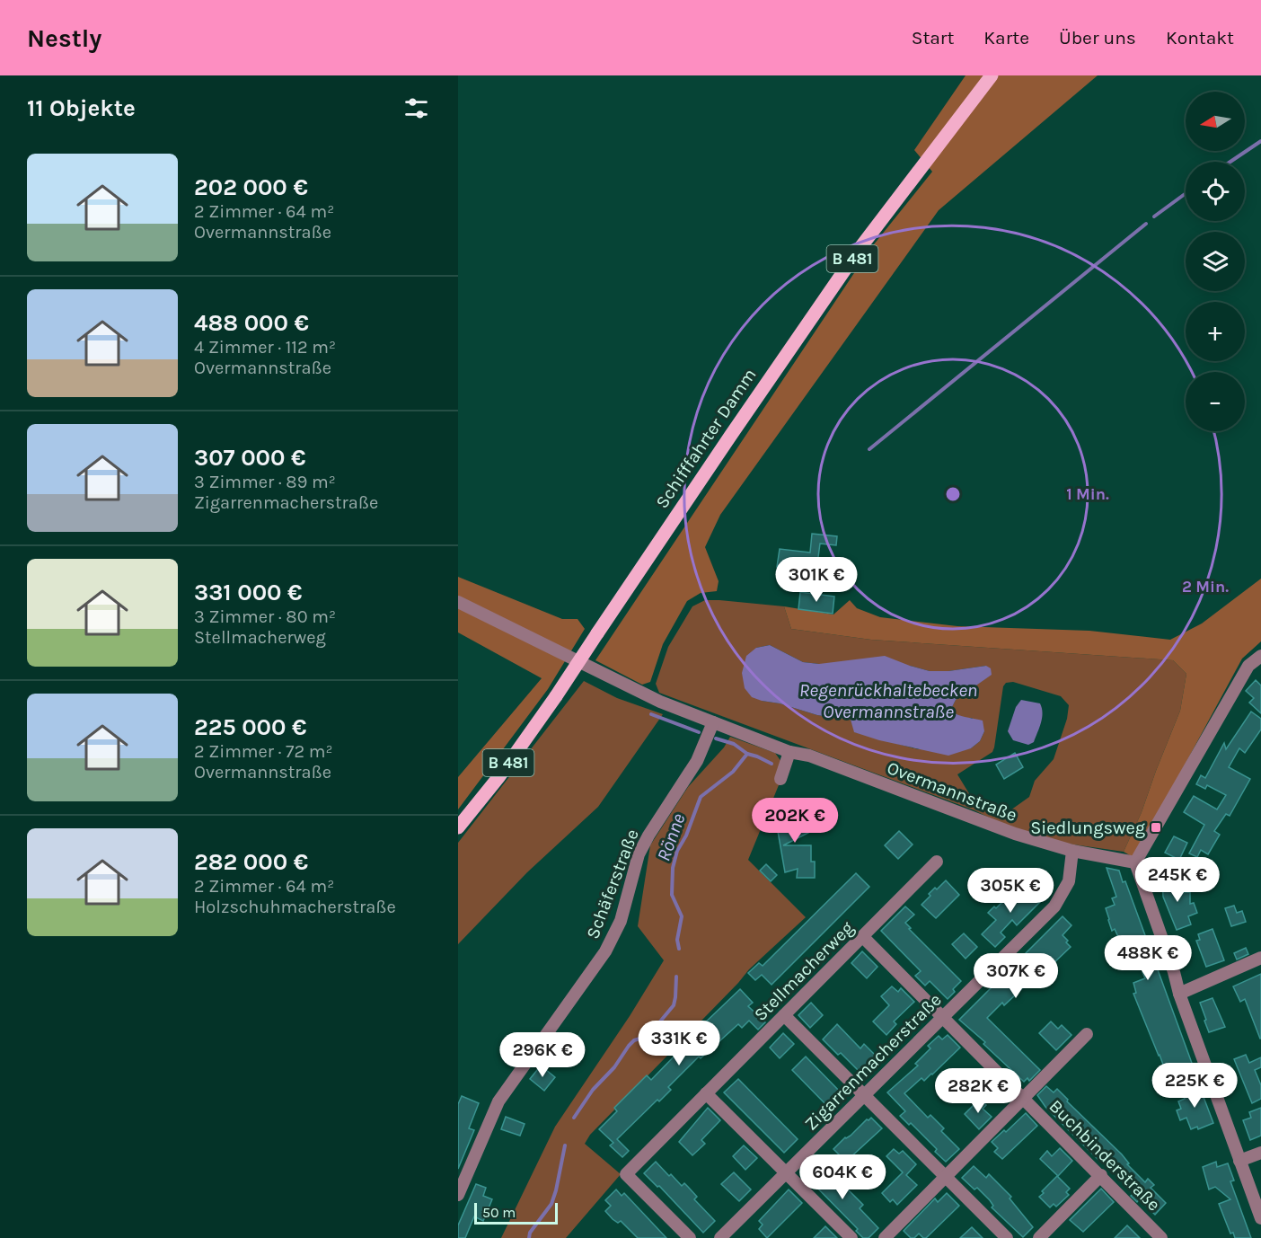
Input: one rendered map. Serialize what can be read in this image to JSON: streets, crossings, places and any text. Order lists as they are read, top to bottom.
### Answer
{
  "streets": {
    "main road": ["B 481", "Schifffahrter Damm"],
    "street": [
      "Overmannstraße",
      "Schäferstraße",
      "Stellmacherweg",
      "Zigarrenmacherstraße",
      "Buchbinderstraße"
    ]
  },
  "crossings": [
    ["Overmannstraße", "Schäferstraße"],
    ["Overmannstraße", "Zigarrenmacherstraße"],
    ["Stellmacherweg", "Buchbinderstraße"],
    ["Zigarrenmacherstraße", "Buchbinderstraße"]
  ],
  "water": ["Regenrückhaltebecken Overmannstraße", "Rönne"],
  "places": {
    "transit": ["Siedlungsweg"]
  },
  "scale_bar": "50 m",
  "north": "left",
  "page": {
    "header": "Nestly",
    "nav": [
      "Start",
      "Karte",
      "Über uns",
      "Kontakt"
    ],
    "heading": "11 Objekte",
    "map_buttons": ["+", "−"],
    "list": [
      {
        "name": "202 000 €",
        "note": "2 Zimmer · 64 m² · Overmannstraße"
      },
      {
        "name": "488 000 €",
        "note": "4 Zimmer · 112 m² · Overmannstraße"
      },
      {
        "name": "307 000 €",
        "note": "3 Zimmer · 89 m² · Zigarrenmacherstraße"
      },
      {
        "name": "331 000 €",
        "note": "3 Zimmer · 80 m² · Stellmacherweg"
      },
      {
        "name": "225 000 €",
        "note": "2 Zimmer · 72 m² · Overmannstraße"
      },
      {
        "name": "282 000 €",
        "note": "2 Zimmer · 64 m² · Holzschuhmacherstraße"
      }
    ],
    "price": [
      "301K €",
      "202K €",
      "245K €",
      "305K €",
      "488K €",
      "307K €",
      "331K €",
      "296K €",
      "225K €",
      "282K €",
      "604K €"
    ],
    "scale": "50 m"
  },
  "rings": ["1 Min.", "2 Min."]
}
